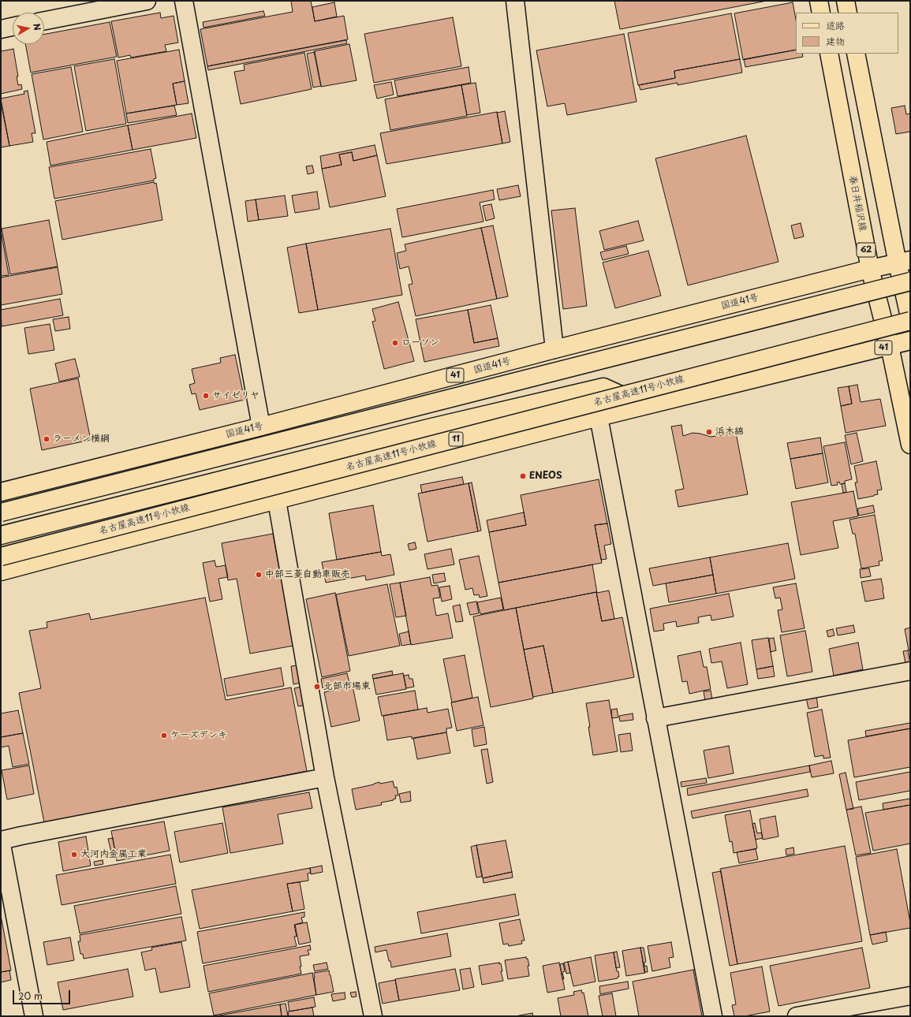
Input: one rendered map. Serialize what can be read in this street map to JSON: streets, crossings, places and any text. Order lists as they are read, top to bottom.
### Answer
{
  "streets": {
    "main road": [
      "春日井稲沢線",
      "62",
      "国道41号",
      "41",
      "名古屋高速11号小牧線",
      "11"
    ]
  },
  "crossings": [
    ["春日井稲沢線", "国道41号"],
    ["春日井稲沢線", "41"]
  ],
  "places": [
    "ローソン",
    "サイゼリヤ",
    "浜木綿",
    "ラーメン横綱",
    "ENEOS",
    "中部三菱自動車販売",
    "北部市場東",
    "ケーズデンキ",
    "大河内金属工業"
  ],
  "legend": ["道路", "建物"],
  "scale_bar": "20 m",
  "north": "right"
}
